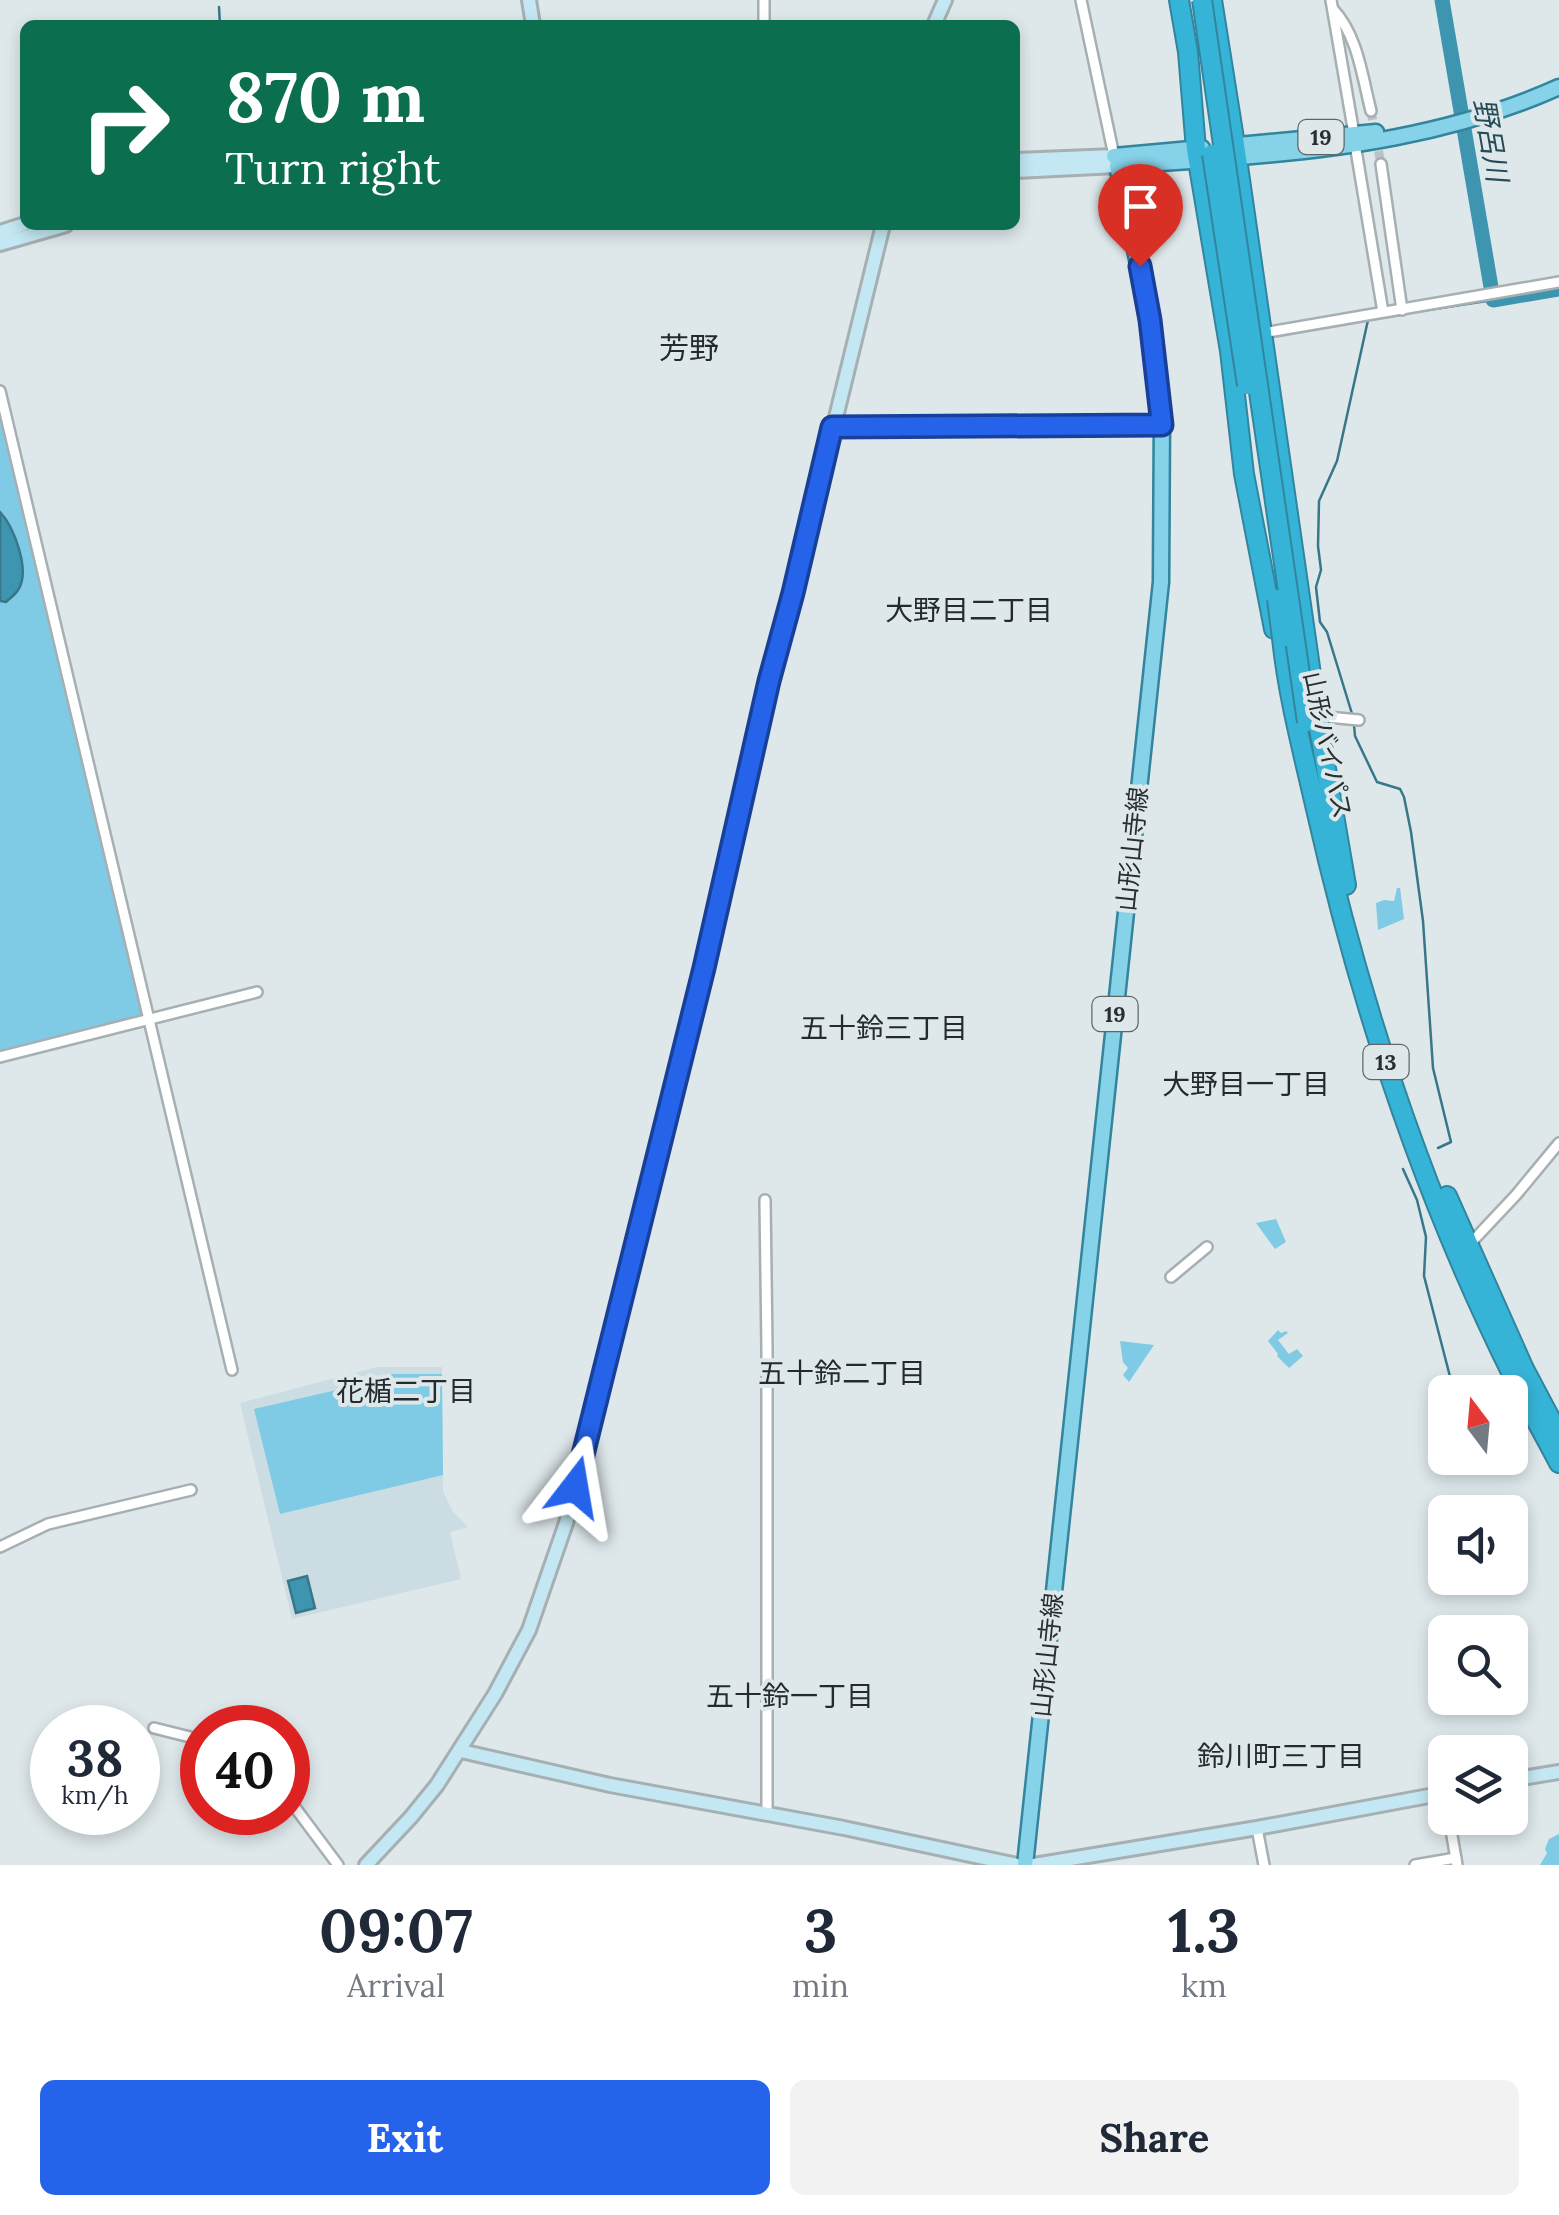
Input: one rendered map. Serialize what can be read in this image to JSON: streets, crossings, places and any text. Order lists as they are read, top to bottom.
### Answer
{
  "streets": {
    "highway": ["山形バイパス", "13"],
    "main road": ["19", "山形山寺線"]
  },
  "crossings": [
    ["19", "山形山寺線"]
  ],
  "districts": [
    "芳野",
    "大野目二丁目",
    "五十鈴三丁目",
    "大野目一丁目",
    "五十鈴二丁目",
    "花楯二丁目",
    "五十鈴一丁目",
    "鈴川町三丁目"
  ],
  "water": ["野呂川"],
  "north": "top",
  "page": {
    "turn": ["870 m", "Turn right"],
    "speed": "38 km/h",
    "limit": "40",
    "eta": [
      "09:07",
      "Arrival",
      "3",
      "min",
      "1.3",
      "km"
    ],
    "buttons": ["Exit", "Share"]
  }
}
